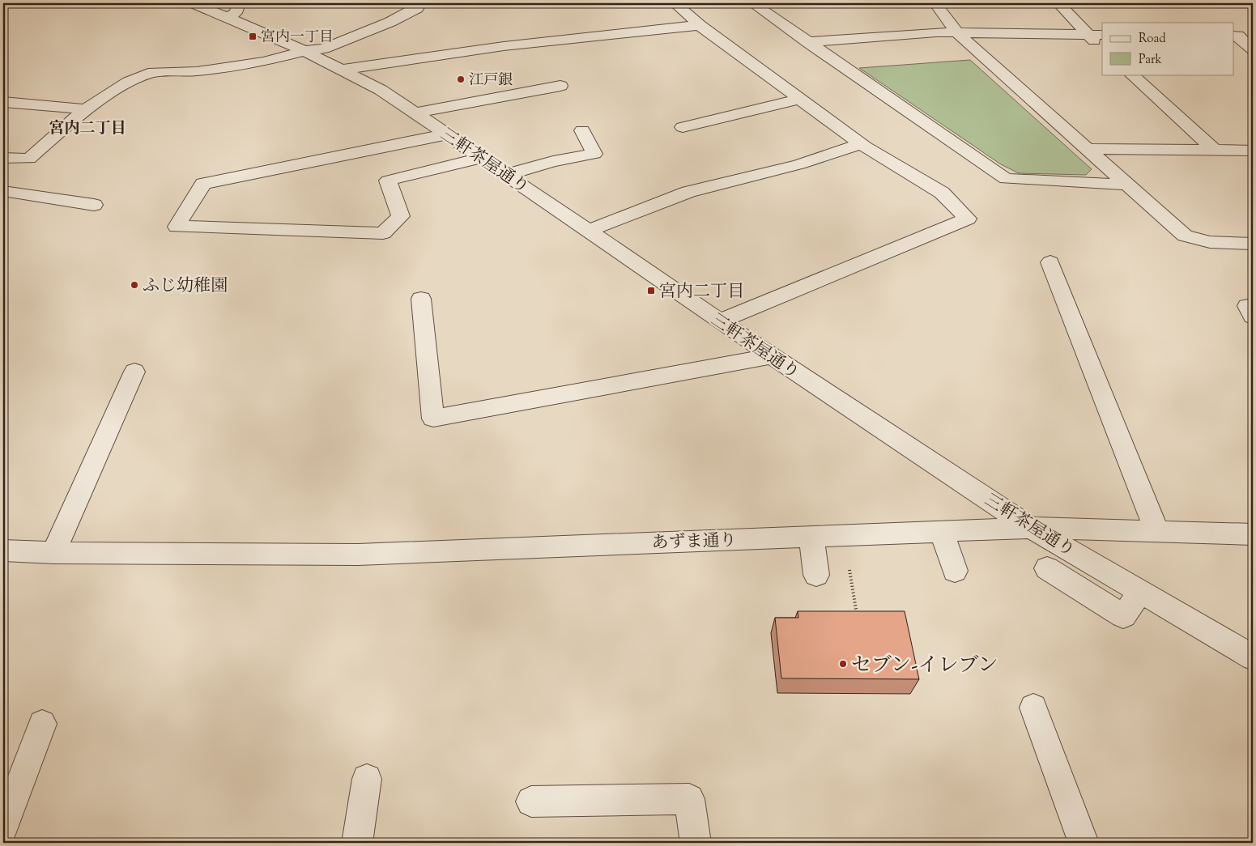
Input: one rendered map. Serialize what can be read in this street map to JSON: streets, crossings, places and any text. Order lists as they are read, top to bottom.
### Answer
{
  "streets": {
    "street": ["三軒茶屋通り", "あずま通り"]
  },
  "crossings": [
    ["三軒茶屋通り", "あずま通り"]
  ],
  "districts": ["宮内二丁目"],
  "places": {
    "transit": ["宮内一丁目", "宮内二丁目"],
    "other": ["江戸銀", "ふじ幼稚園", "セブン-イレブン"]
  },
  "legend": ["Road", "Park"]
}
